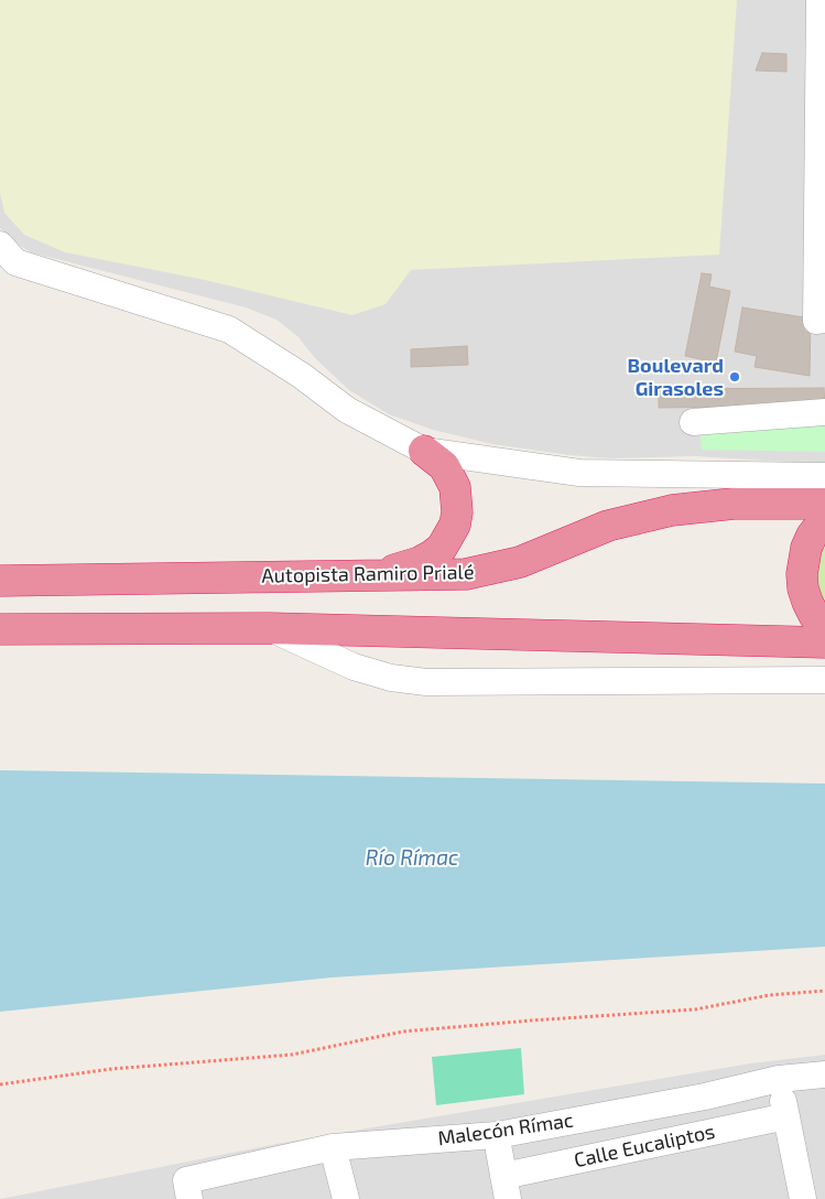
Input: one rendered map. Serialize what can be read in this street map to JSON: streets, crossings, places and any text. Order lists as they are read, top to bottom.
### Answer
{
  "streets": {
    "highway": ["Autopista Ramiro Prialé"],
    "street": ["Malecón Rímac", "Calle Eucaliptos"]
  },
  "water": ["Río Rímac"],
  "places": ["Boulevard Girasoles"]
}
